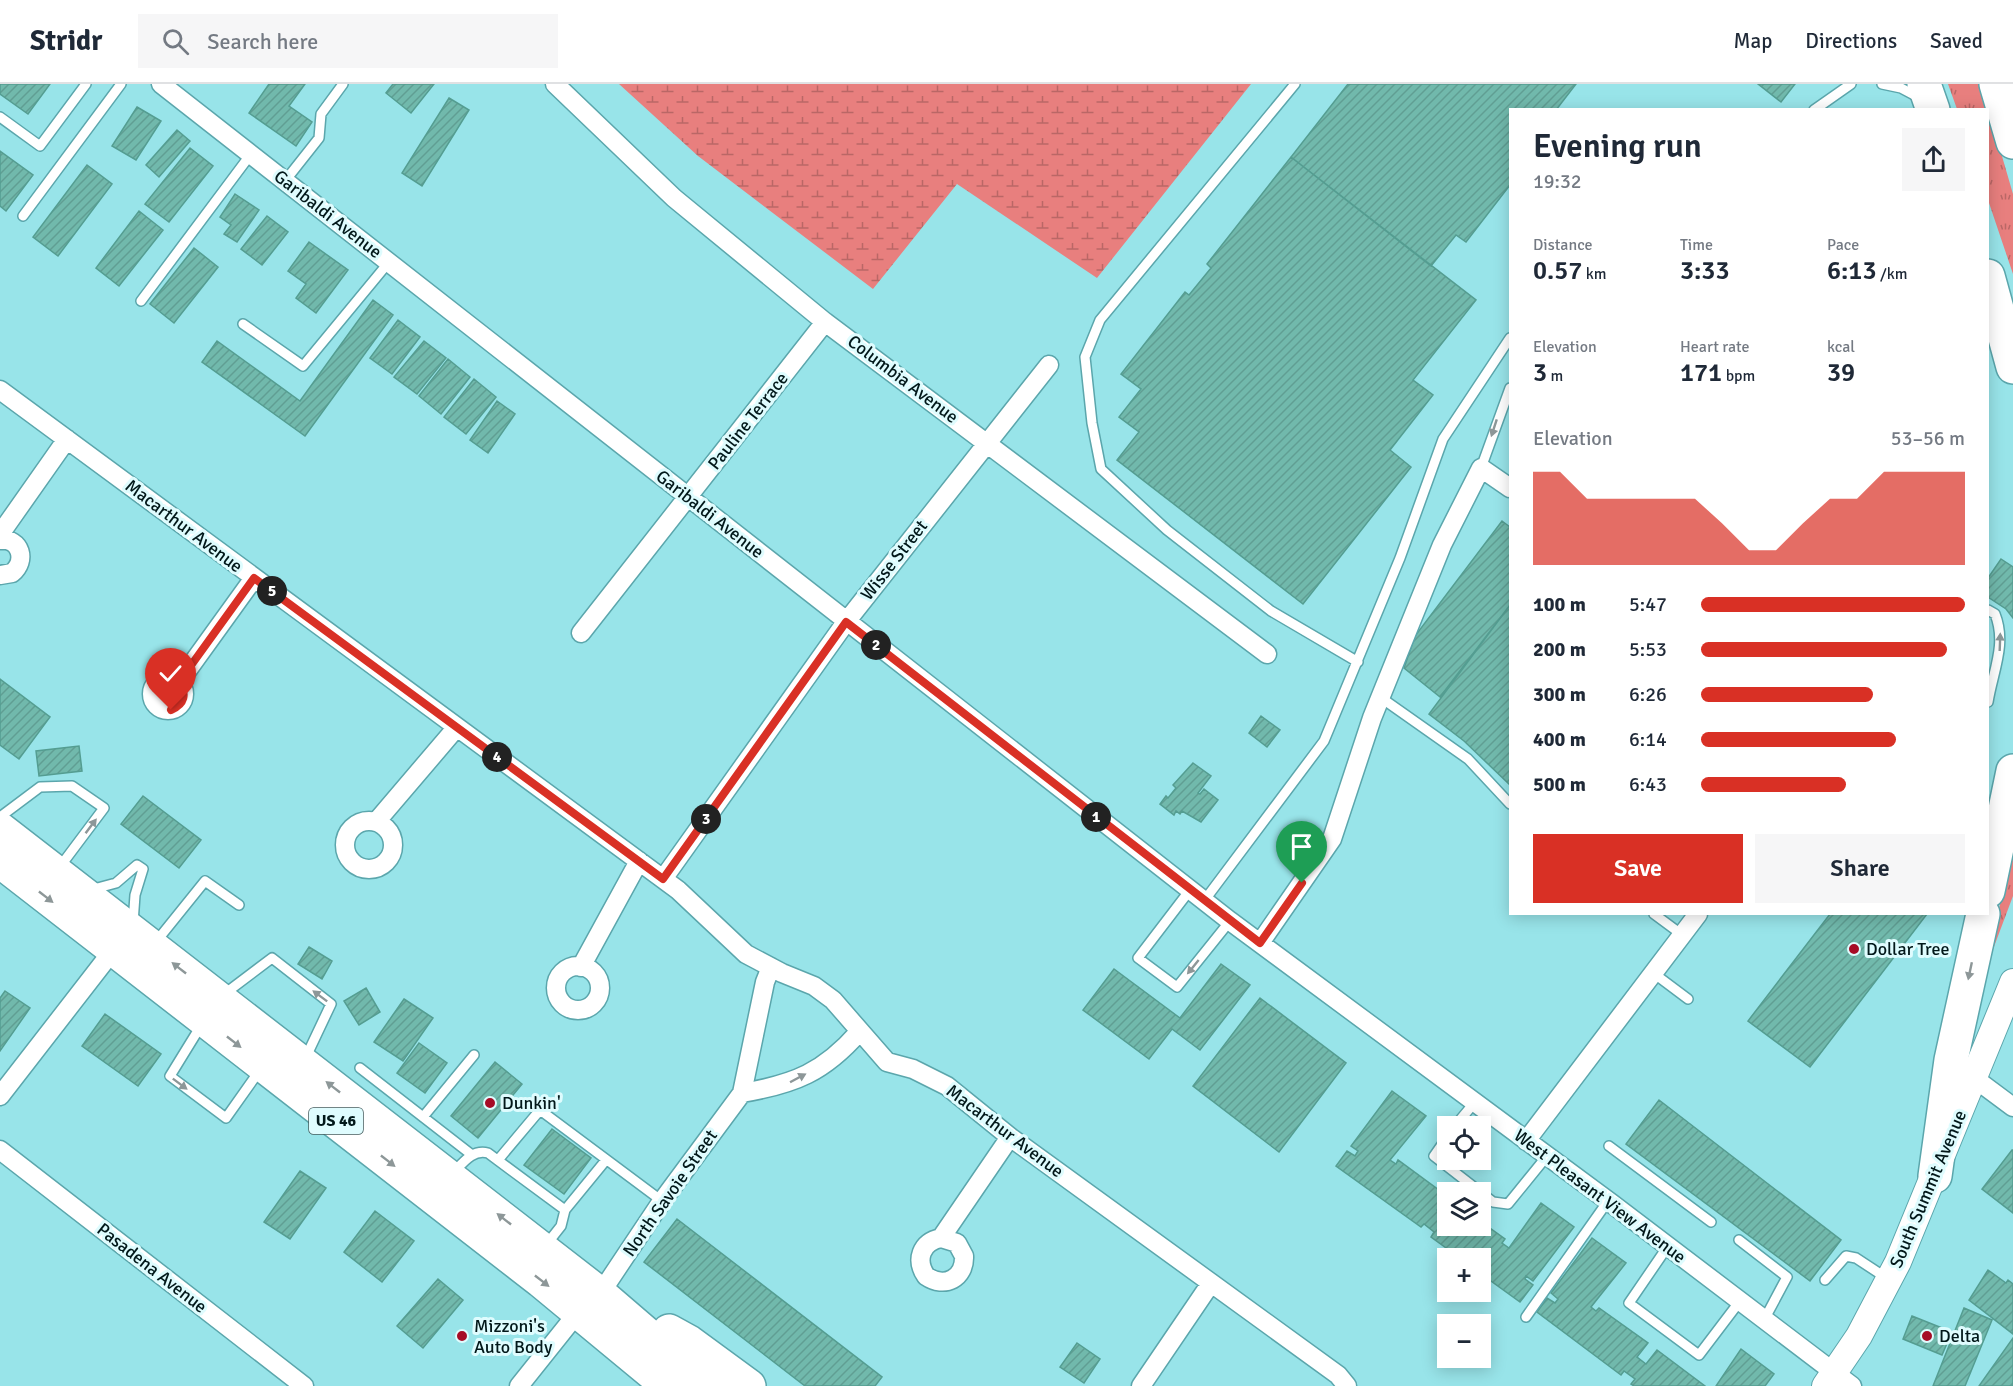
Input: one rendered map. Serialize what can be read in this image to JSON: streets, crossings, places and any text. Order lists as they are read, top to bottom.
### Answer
{
  "streets": {
    "highway": ["US 46"],
    "street": [
      "Garibaldi Avenue",
      "Columbia Avenue",
      "Pauline Terrace",
      "Macarthur Avenue",
      "Wisse Street",
      "South Summit Avenue",
      "North Savoie Street",
      "West Pleasant View Avenue",
      "Pasadena Avenue"
    ]
  },
  "crossings": [
    ["Garibaldi Avenue", "Pauline Terrace"],
    ["Garibaldi Avenue", "Wisse Street"],
    ["Garibaldi Avenue", "West Pleasant View Avenue"],
    ["Columbia Avenue", "Pauline Terrace"],
    ["Columbia Avenue", "Wisse Street"],
    ["Macarthur Avenue", "Wisse Street"],
    ["Macarthur Avenue", "North Savoie Street"],
    ["US 46", "North Savoie Street"],
    ["South Summit Avenue", "West Pleasant View Avenue"]
  ],
  "places": [
    "Dollar Tree",
    "Dunkin'",
    "Mizzoni's Auto Body",
    "Delta"
  ],
  "page": {
    "header": "Stridr",
    "search": "Search here",
    "nav": ["Map", "Directions", "Saved"],
    "heading": ["Evening run", "19:32"],
    "stats": [
      ["Distance", "0.57 km"],
      ["Time", "3:33"],
      ["Pace", "6:13 /km"],
      ["Elevation", "3 m"],
      ["Heart rate", "171 bpm"],
      ["kcal", "39"]
    ],
    "chart": ["Elevation", "53–56 m"],
    "pins": [
      "5",
      "2",
      "4",
      "1",
      "3"
    ],
    "list": [
      {
        "name": "100 m",
        "note": "5:47"
      },
      {
        "name": "200 m",
        "note": "5:53"
      },
      {
        "name": "300 m",
        "note": "6:26"
      },
      {
        "name": "400 m",
        "note": "6:14"
      },
      {
        "name": "500 m",
        "note": "6:43"
      }
    ],
    "buttons": ["Save", "Share"],
    "map_buttons": ["+", "−"]
  }
}
